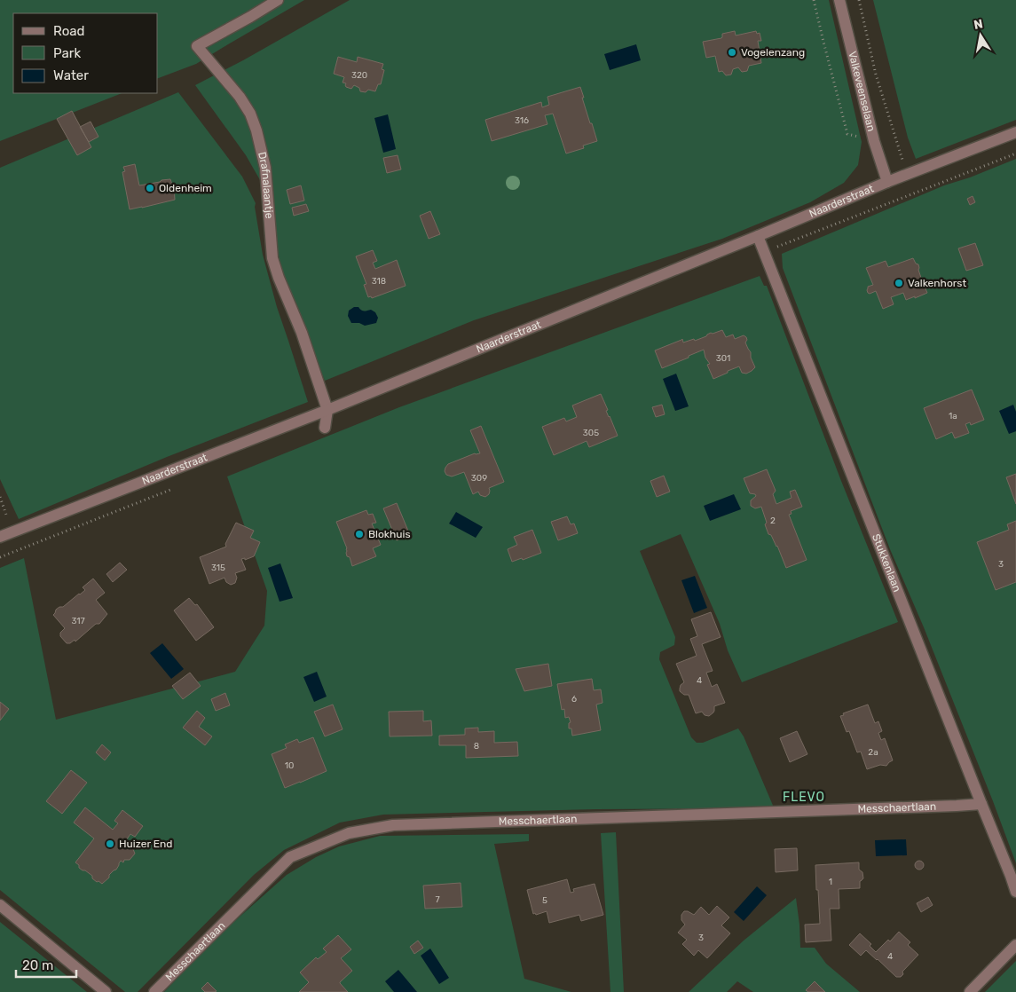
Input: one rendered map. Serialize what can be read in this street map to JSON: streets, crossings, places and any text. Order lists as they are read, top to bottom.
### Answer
{
  "streets": {
    "street": [
      "Valkeveenselaan",
      "Drafnalaantje",
      "Naarderstraat",
      "Stukkenlaan",
      "Messchaertlaan"
    ]
  },
  "crossings": [
    ["Valkeveenselaan", "Naarderstraat"],
    ["Drafnalaantje", "Naarderstraat"],
    ["Naarderstraat", "Stukkenlaan"],
    ["Stukkenlaan", "Messchaertlaan"]
  ],
  "districts": ["FLEVO"],
  "places": [
    "Vogelenzang",
    "Oldenheim",
    "Valkenhorst",
    "Blokhuis",
    "Huizer End"
  ],
  "house_numbers": [
    "320",
    "316",
    "318",
    "301",
    "1a",
    "305",
    "309",
    "2",
    "3",
    "315",
    "317",
    "4",
    "6",
    "8",
    "2a",
    "10",
    "1",
    "7",
    "5",
    "3",
    "4"
  ],
  "legend": ["Road", "Park", "Water"],
  "scale_bar": "20 m",
  "north": "top"
}
